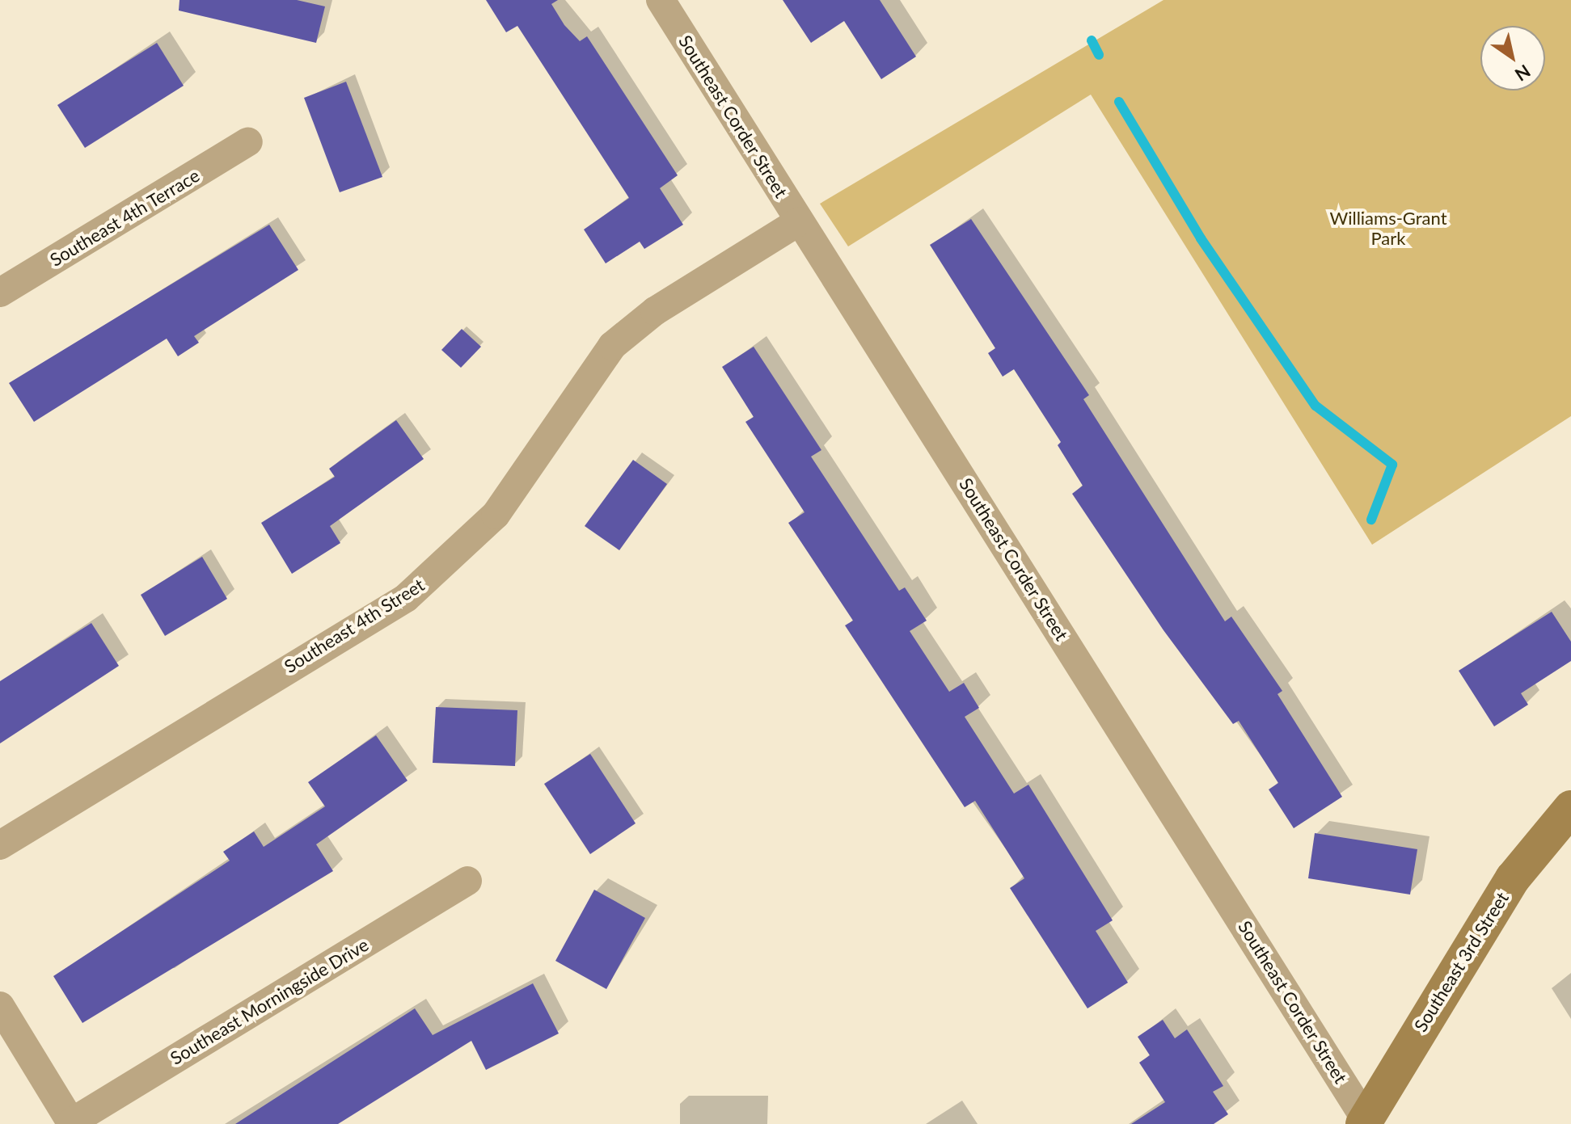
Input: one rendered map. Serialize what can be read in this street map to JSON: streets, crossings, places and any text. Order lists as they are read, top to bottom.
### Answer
{
  "streets": {
    "main road": ["Southeast 3rd Street"],
    "street": [
      "Southeast Corder Street",
      "Southeast 4th Terrace",
      "Southeast 4th Street",
      "Southeast Morningside Drive"
    ]
  },
  "crossings": [
    ["Southeast Corder Street", "Southeast 4th Street"],
    ["Southeast Corder Street", "Southeast 3rd Street"]
  ],
  "parks": ["Williams-Grant Park"],
  "north": "bottom right"
}
